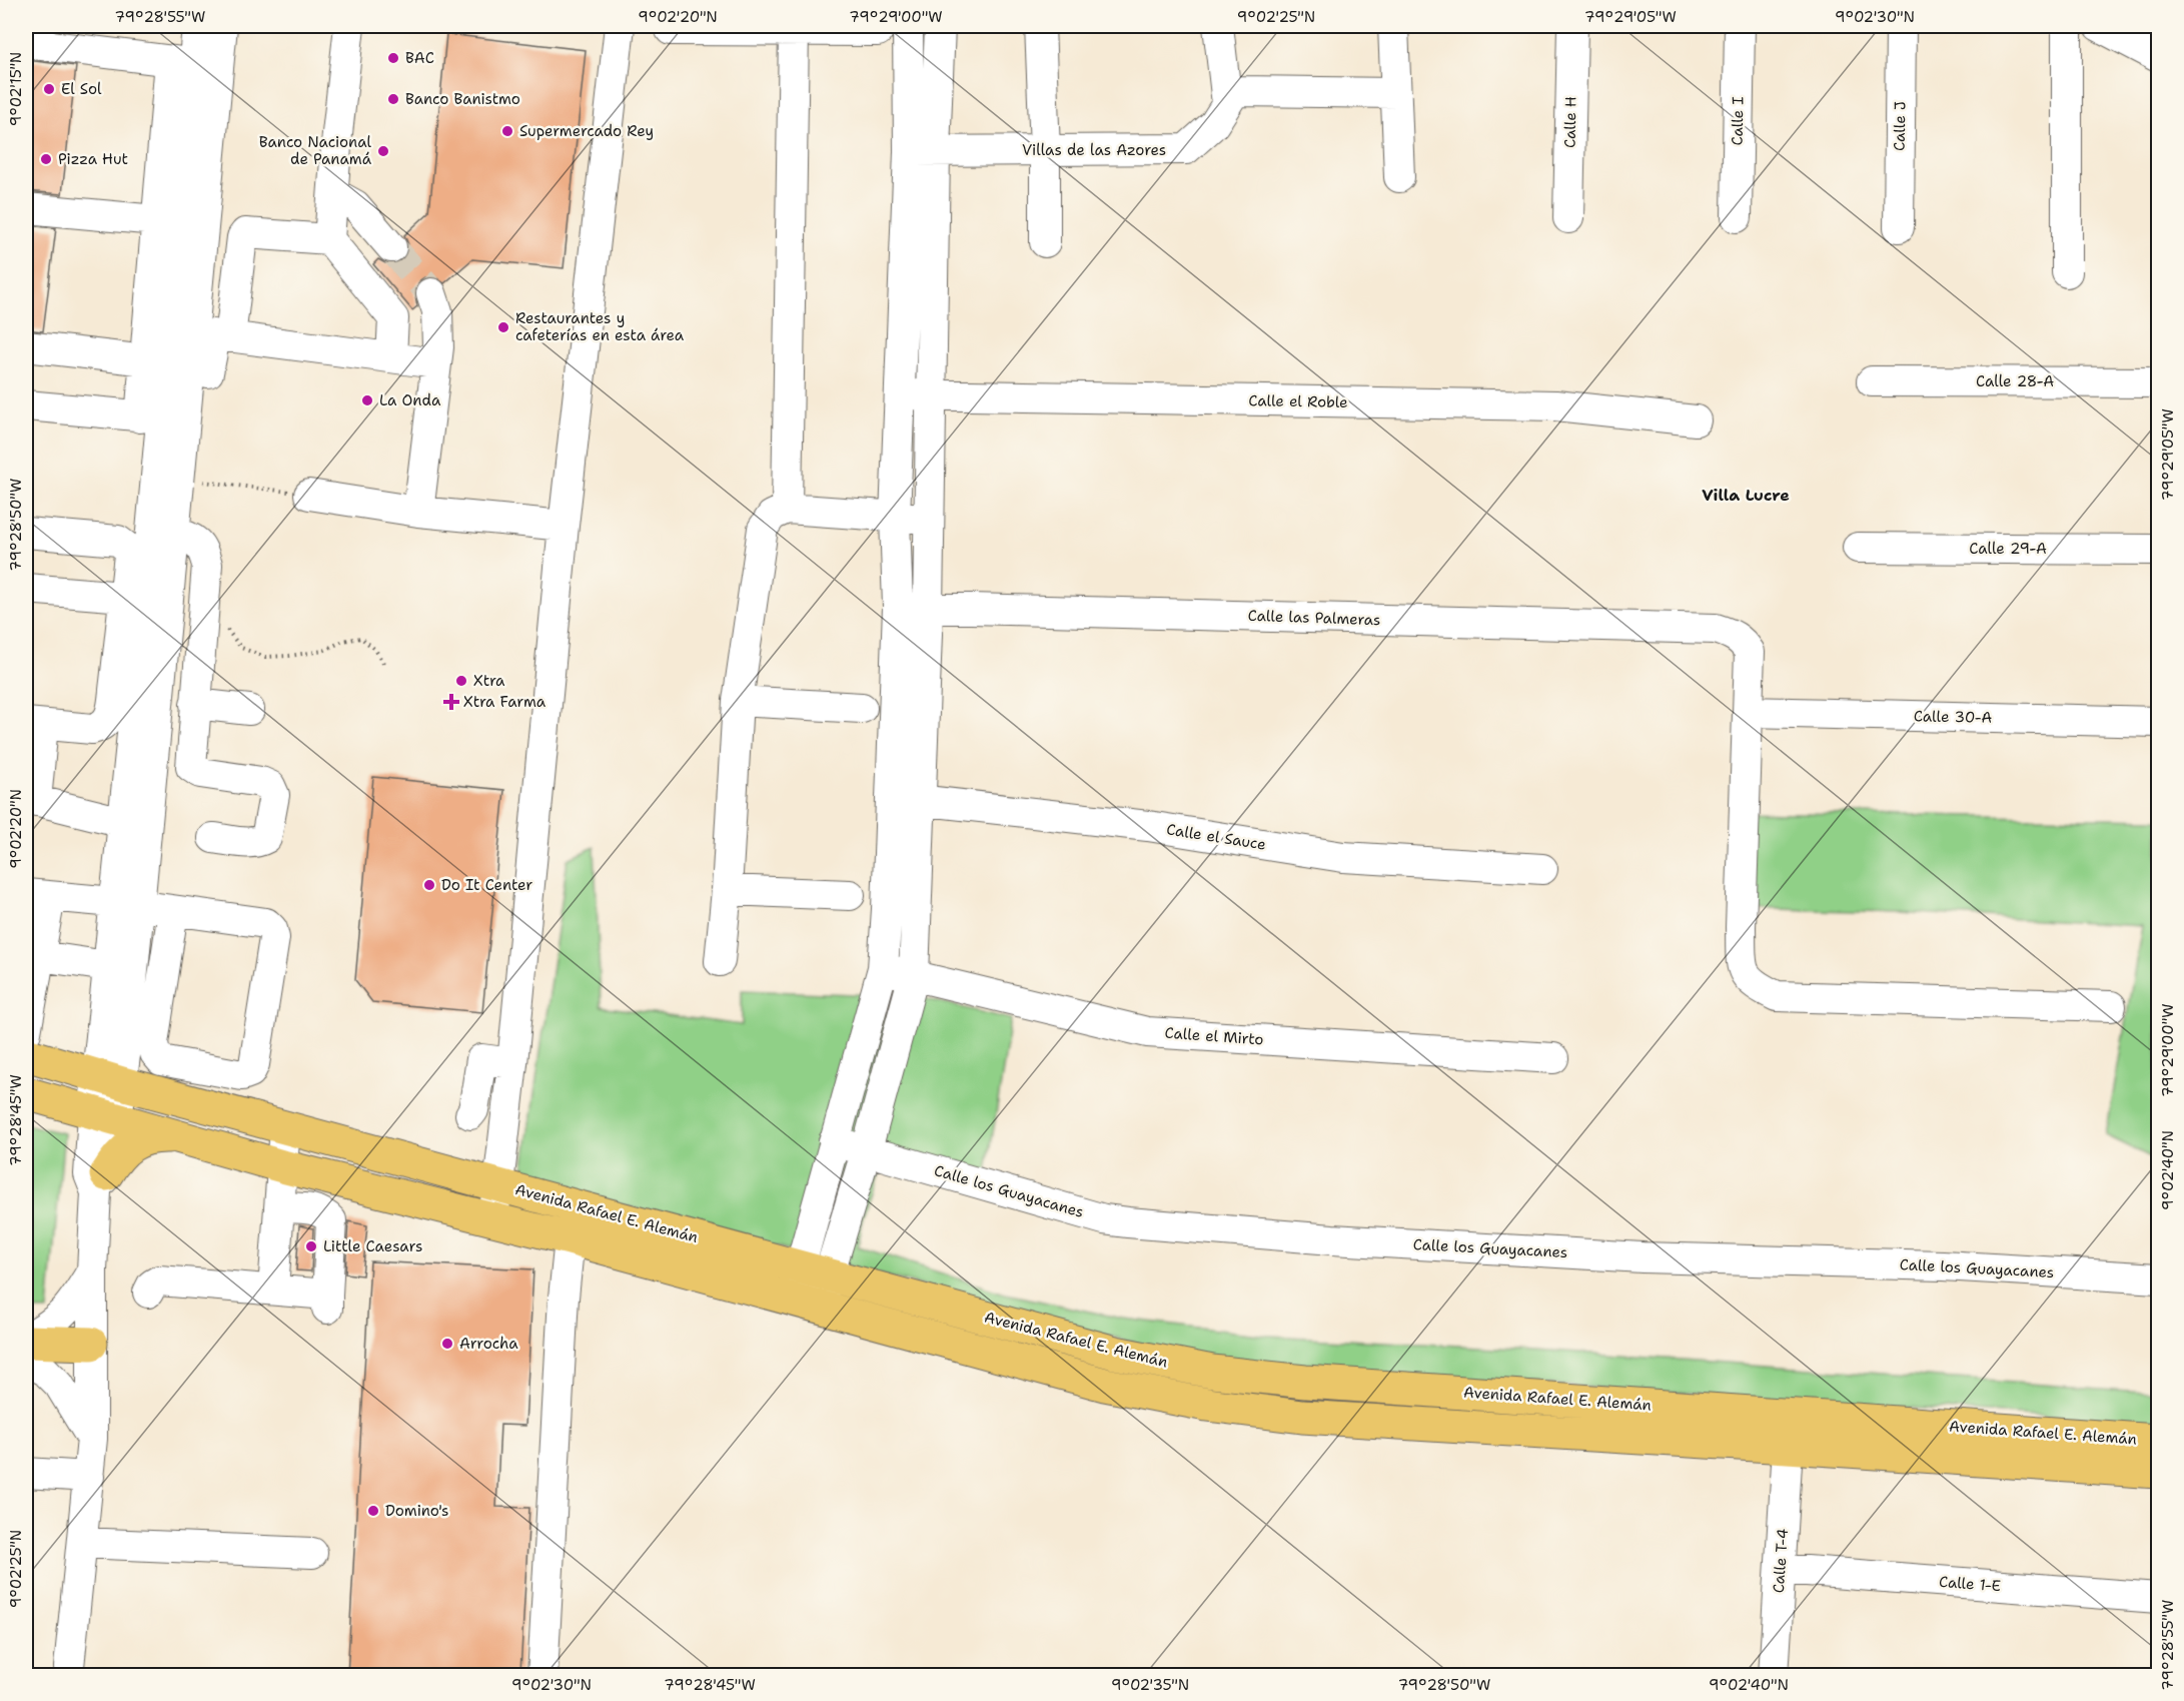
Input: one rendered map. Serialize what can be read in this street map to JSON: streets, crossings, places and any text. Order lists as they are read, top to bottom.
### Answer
{
  "streets": {
    "main road": ["Avenida Rafael E. Alemán"],
    "street": [
      "Calle I",
      "Calle H",
      "Calle J",
      "Villas de las Azores",
      "Calle 28-A",
      "Calle el Roble",
      "Calle 29-A",
      "Calle las Palmeras",
      "Calle 30-A",
      "Calle el Sauce",
      "Calle el Mirto",
      "Calle los Guayacanes",
      "Calle T-4",
      "Calle 1-E"
    ]
  },
  "crossings": [
    ["Calle las Palmeras", "Calle 30-A"],
    ["Avenida Rafael E. Alemán", "Calle T-4"],
    ["Calle T-4", "Calle 1-E"]
  ],
  "districts": ["Villa Lucre"],
  "places": {
    "other": [
      "BAC",
      "El Sol",
      "Banco Banistmo",
      "Supermercado Rey",
      "Banco Nacional de Panamá",
      "Pizza Hut",
      "Restaurantes y cafeterías en esta área",
      "La Onda",
      "Xtra",
      "Do It Center",
      "Little Caesars",
      "Arrocha",
      "Domino's"
    ],
    "health": ["Xtra Farma"]
  },
  "coordinates": [
    "79°28'55\"W",
    "9°02'20\"N",
    "79°29'00\"W",
    "9°02'25\"N",
    "79°29'05\"W",
    "9°02'30\"N",
    "9°02'15\"N",
    "79°28'50\"W",
    "79°28'45\"W",
    "9°02'40\"N",
    "9°02'35\"N"
  ]
}
